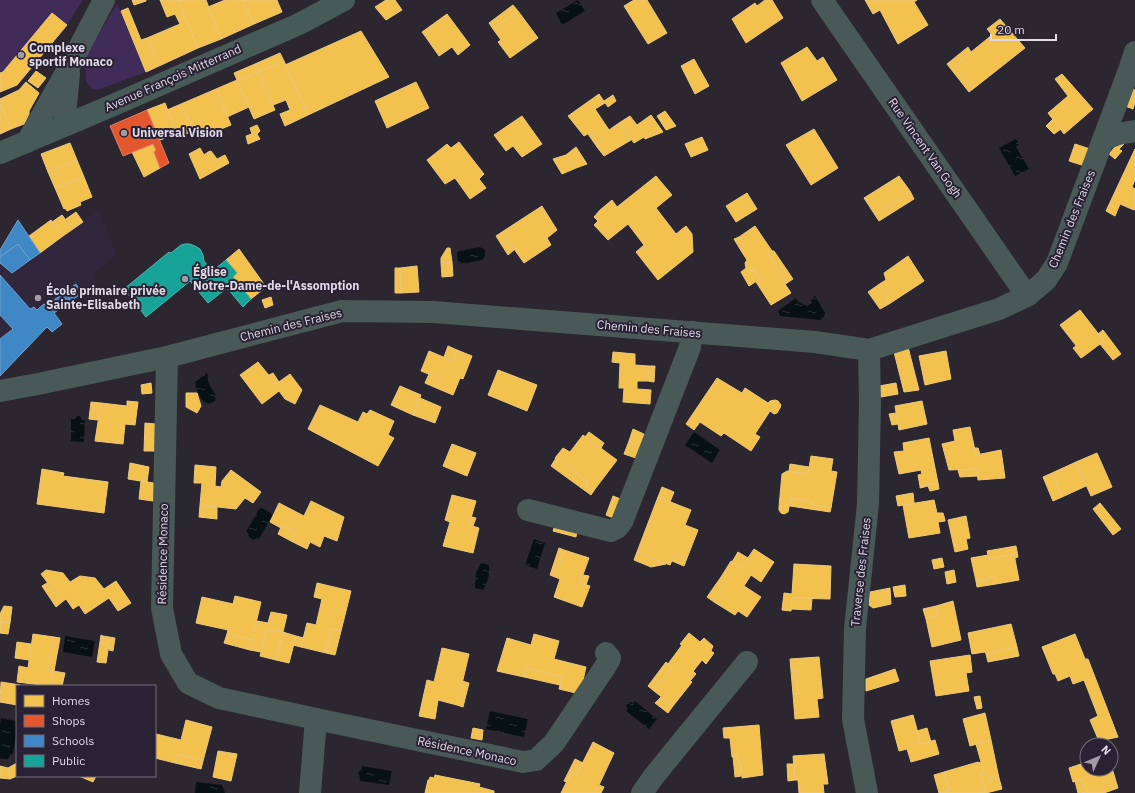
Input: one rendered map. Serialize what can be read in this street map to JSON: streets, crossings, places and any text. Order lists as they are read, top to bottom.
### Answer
{
  "streets": {
    "main road": ["Avenue François Mitterrand"],
    "street": [
      "Rue Vincent Van Gogh",
      "Chemin des Fraises",
      "Résidence Monaco",
      "Traverse des Fraises"
    ]
  },
  "crossings": [
    ["Rue Vincent Van Gogh", "Chemin des Fraises"],
    ["Chemin des Fraises", "Résidence Monaco"],
    ["Chemin des Fraises", "Traverse des Fraises"]
  ],
  "places": [
    "Complexe sportif Monaco",
    "Universal Vision",
    "Église Notre-Dame-de-l'Assomption",
    "École primaire privée Sainte-Elisabeth"
  ],
  "legend": [
    "Homes",
    "Shops",
    "Schools",
    "Public"
  ],
  "scale_bar": "20 m",
  "north": "top right"
}
